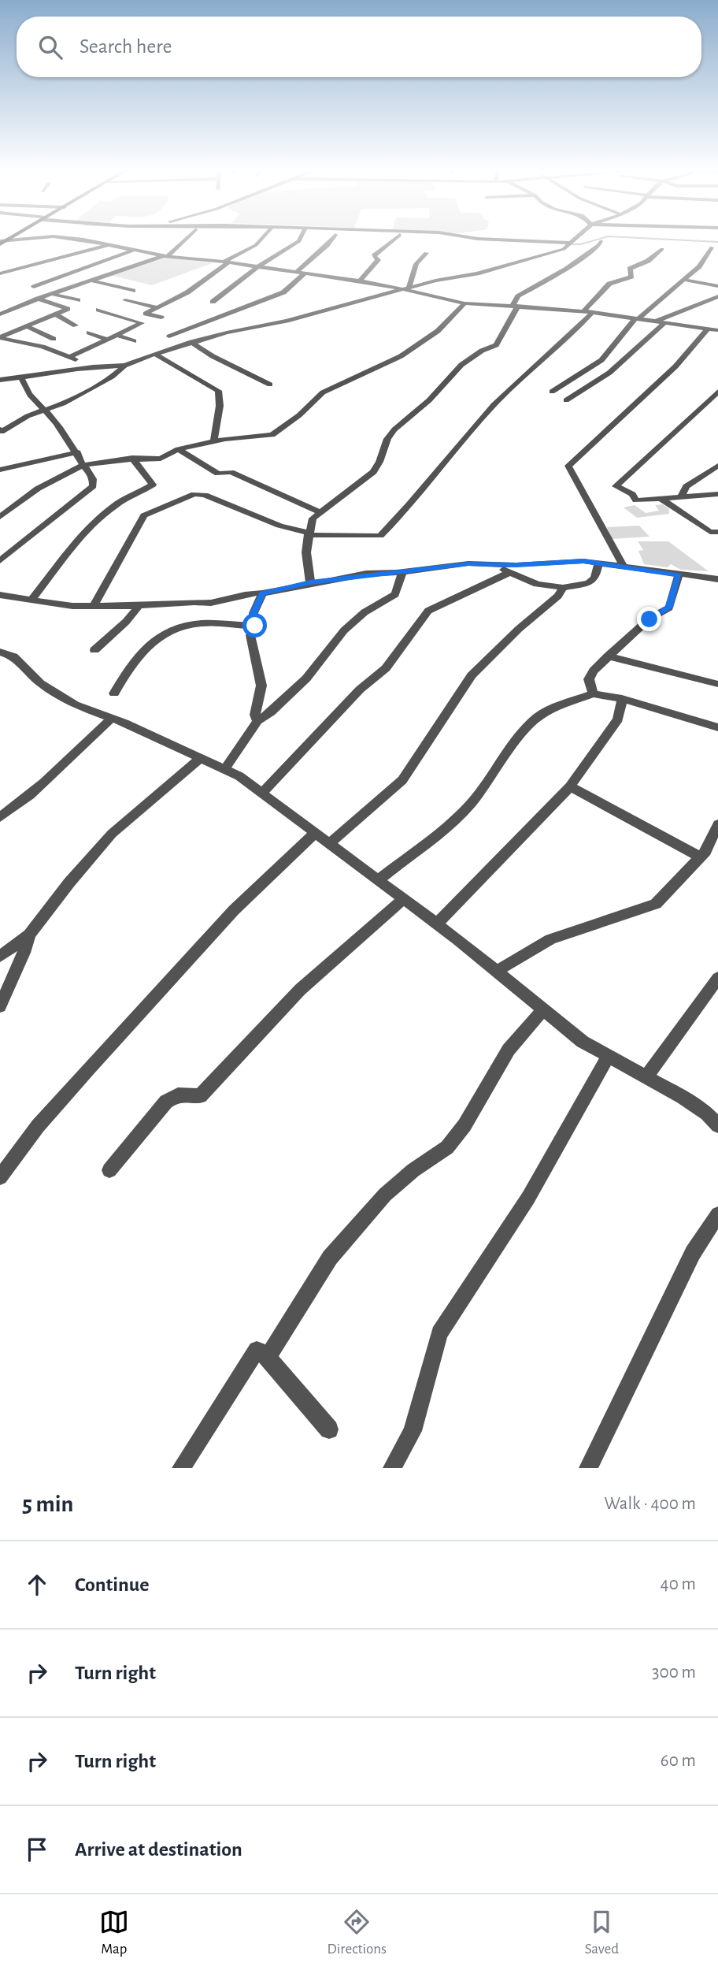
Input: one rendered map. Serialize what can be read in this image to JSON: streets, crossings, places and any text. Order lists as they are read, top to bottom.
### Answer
{
  "page": {
    "search": "Search here",
    "heading": ["5 min", "Walk · 400 m"],
    "list": [
      ["Continue", "40 m"],
      ["Turn right", "300 m"],
      ["Turn right", "60 m"],
      "Arrive at destination"
    ],
    "nav": ["Map", "Directions", "Saved"]
  }
}
